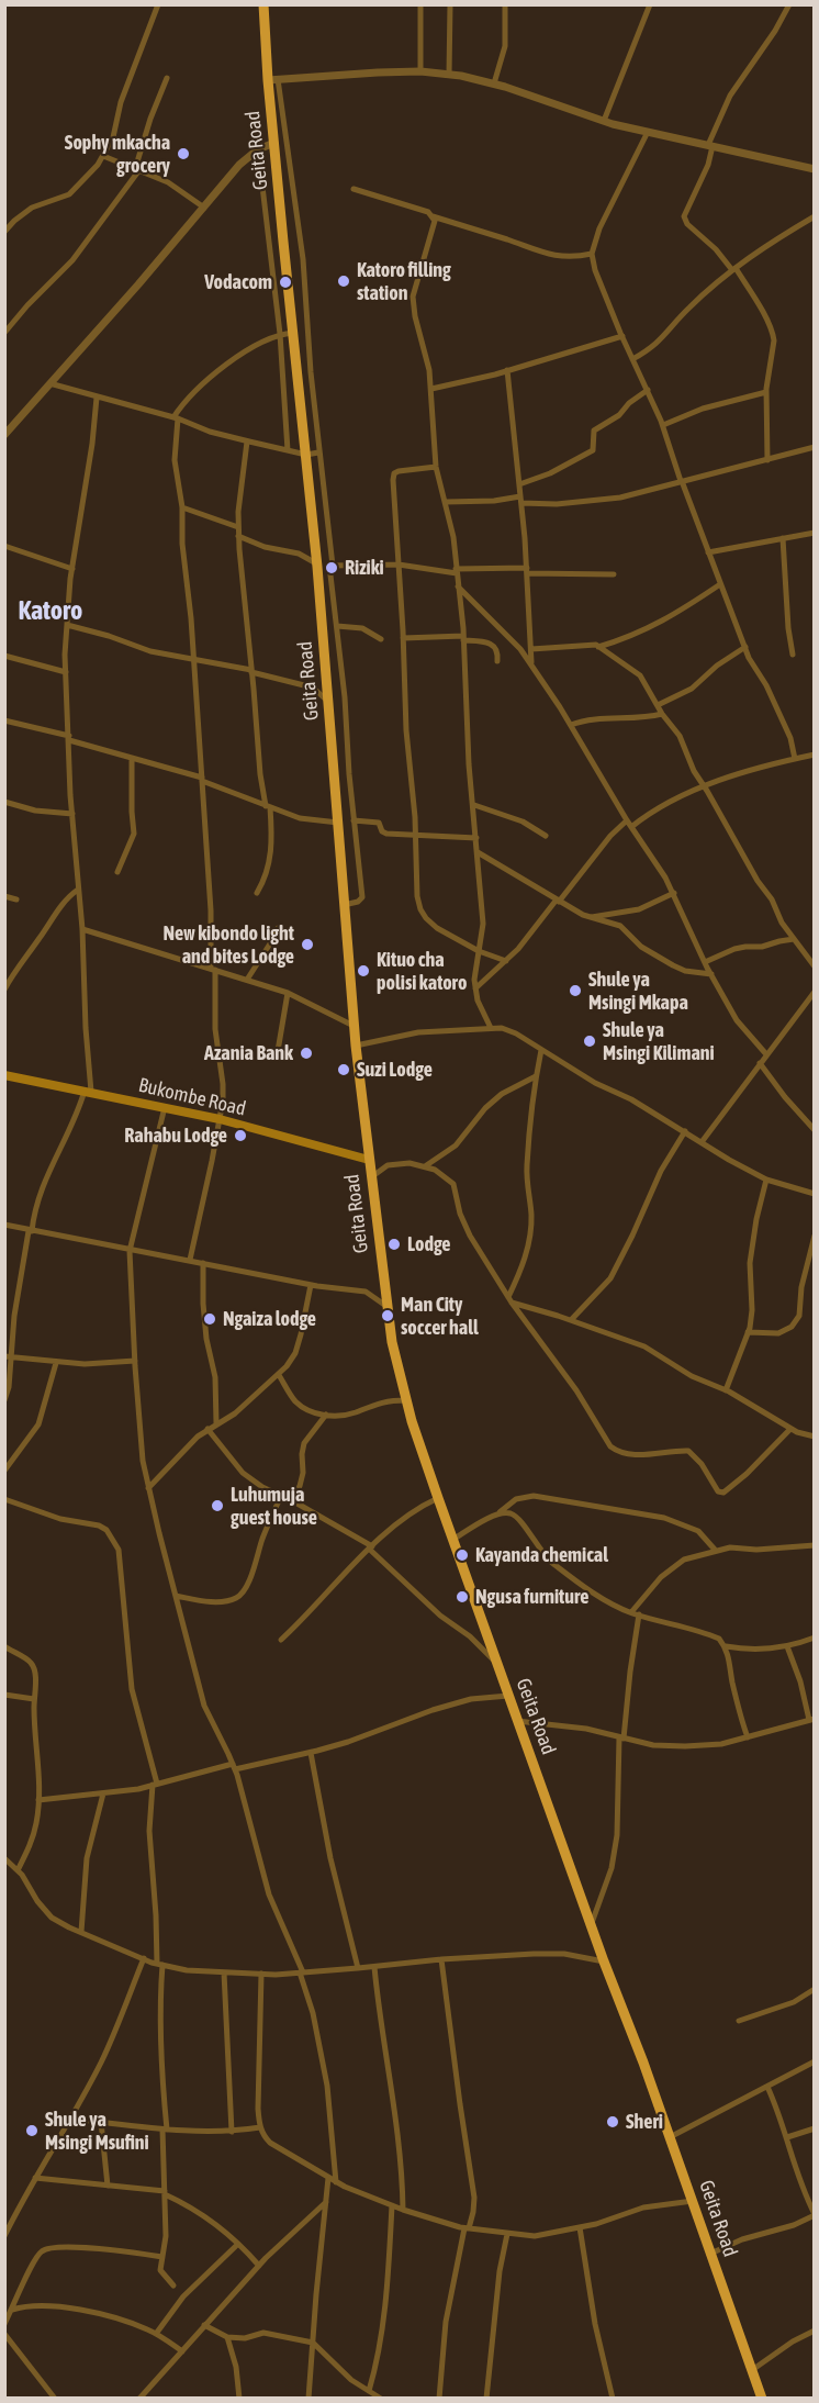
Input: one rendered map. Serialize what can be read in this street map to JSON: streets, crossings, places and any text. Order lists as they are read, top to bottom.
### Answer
{
  "streets": {
    "highway": ["Geita Road"],
    "main road": ["Bukombe Road"]
  },
  "crossings": [
    ["Geita Road", "Bukombe Road"]
  ],
  "districts": ["Katoro"],
  "places": [
    "Sophy mkacha grocery",
    "Katoro filling station",
    "Vodacom",
    "Riziki",
    "New kibondo light and bites Lodge",
    "Kituo cha polisi katoro",
    "Shule ya Msingi Mkapa",
    "Shule ya Msingi Kilimani",
    "Azania Bank",
    "Suzi Lodge",
    "Rahabu Lodge",
    "Lodge",
    "Man City soccer hall",
    "Ngaiza lodge",
    "Luhumuja guest house",
    "Kayanda chemical",
    "Ngusa furniture",
    "Sheri",
    "Shule ya Msingi Msufini"
  ]
}
